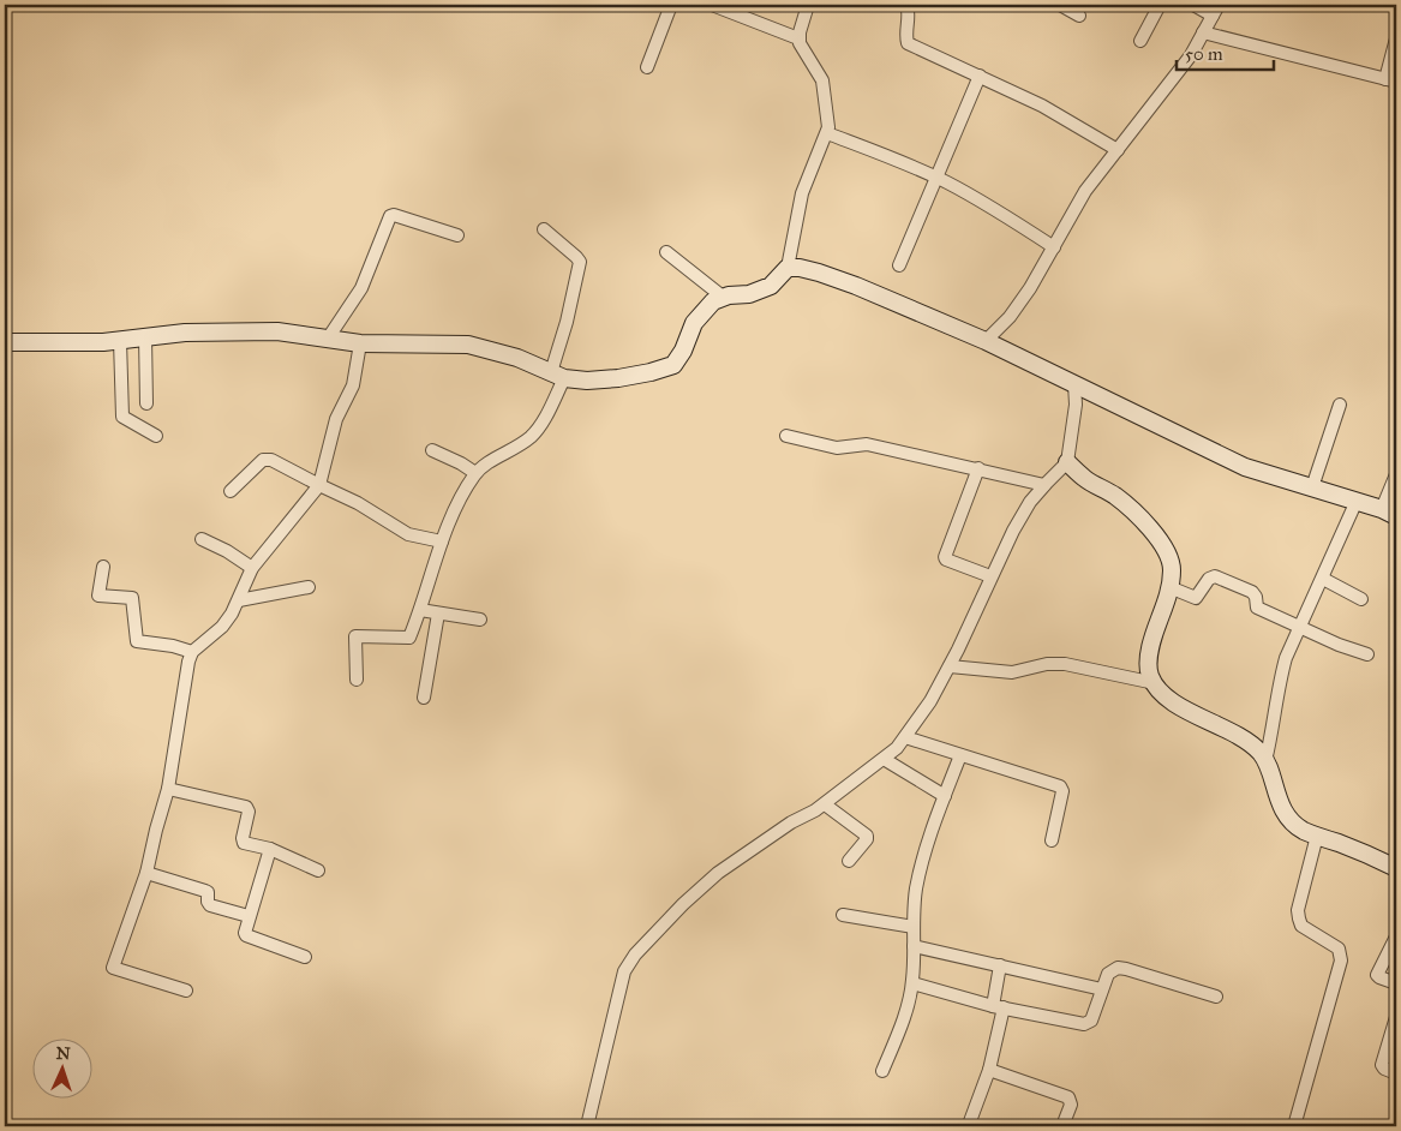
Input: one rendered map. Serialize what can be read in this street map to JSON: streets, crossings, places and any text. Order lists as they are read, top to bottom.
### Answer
{
  "scale_bar": "50 m",
  "north": "top"
}
